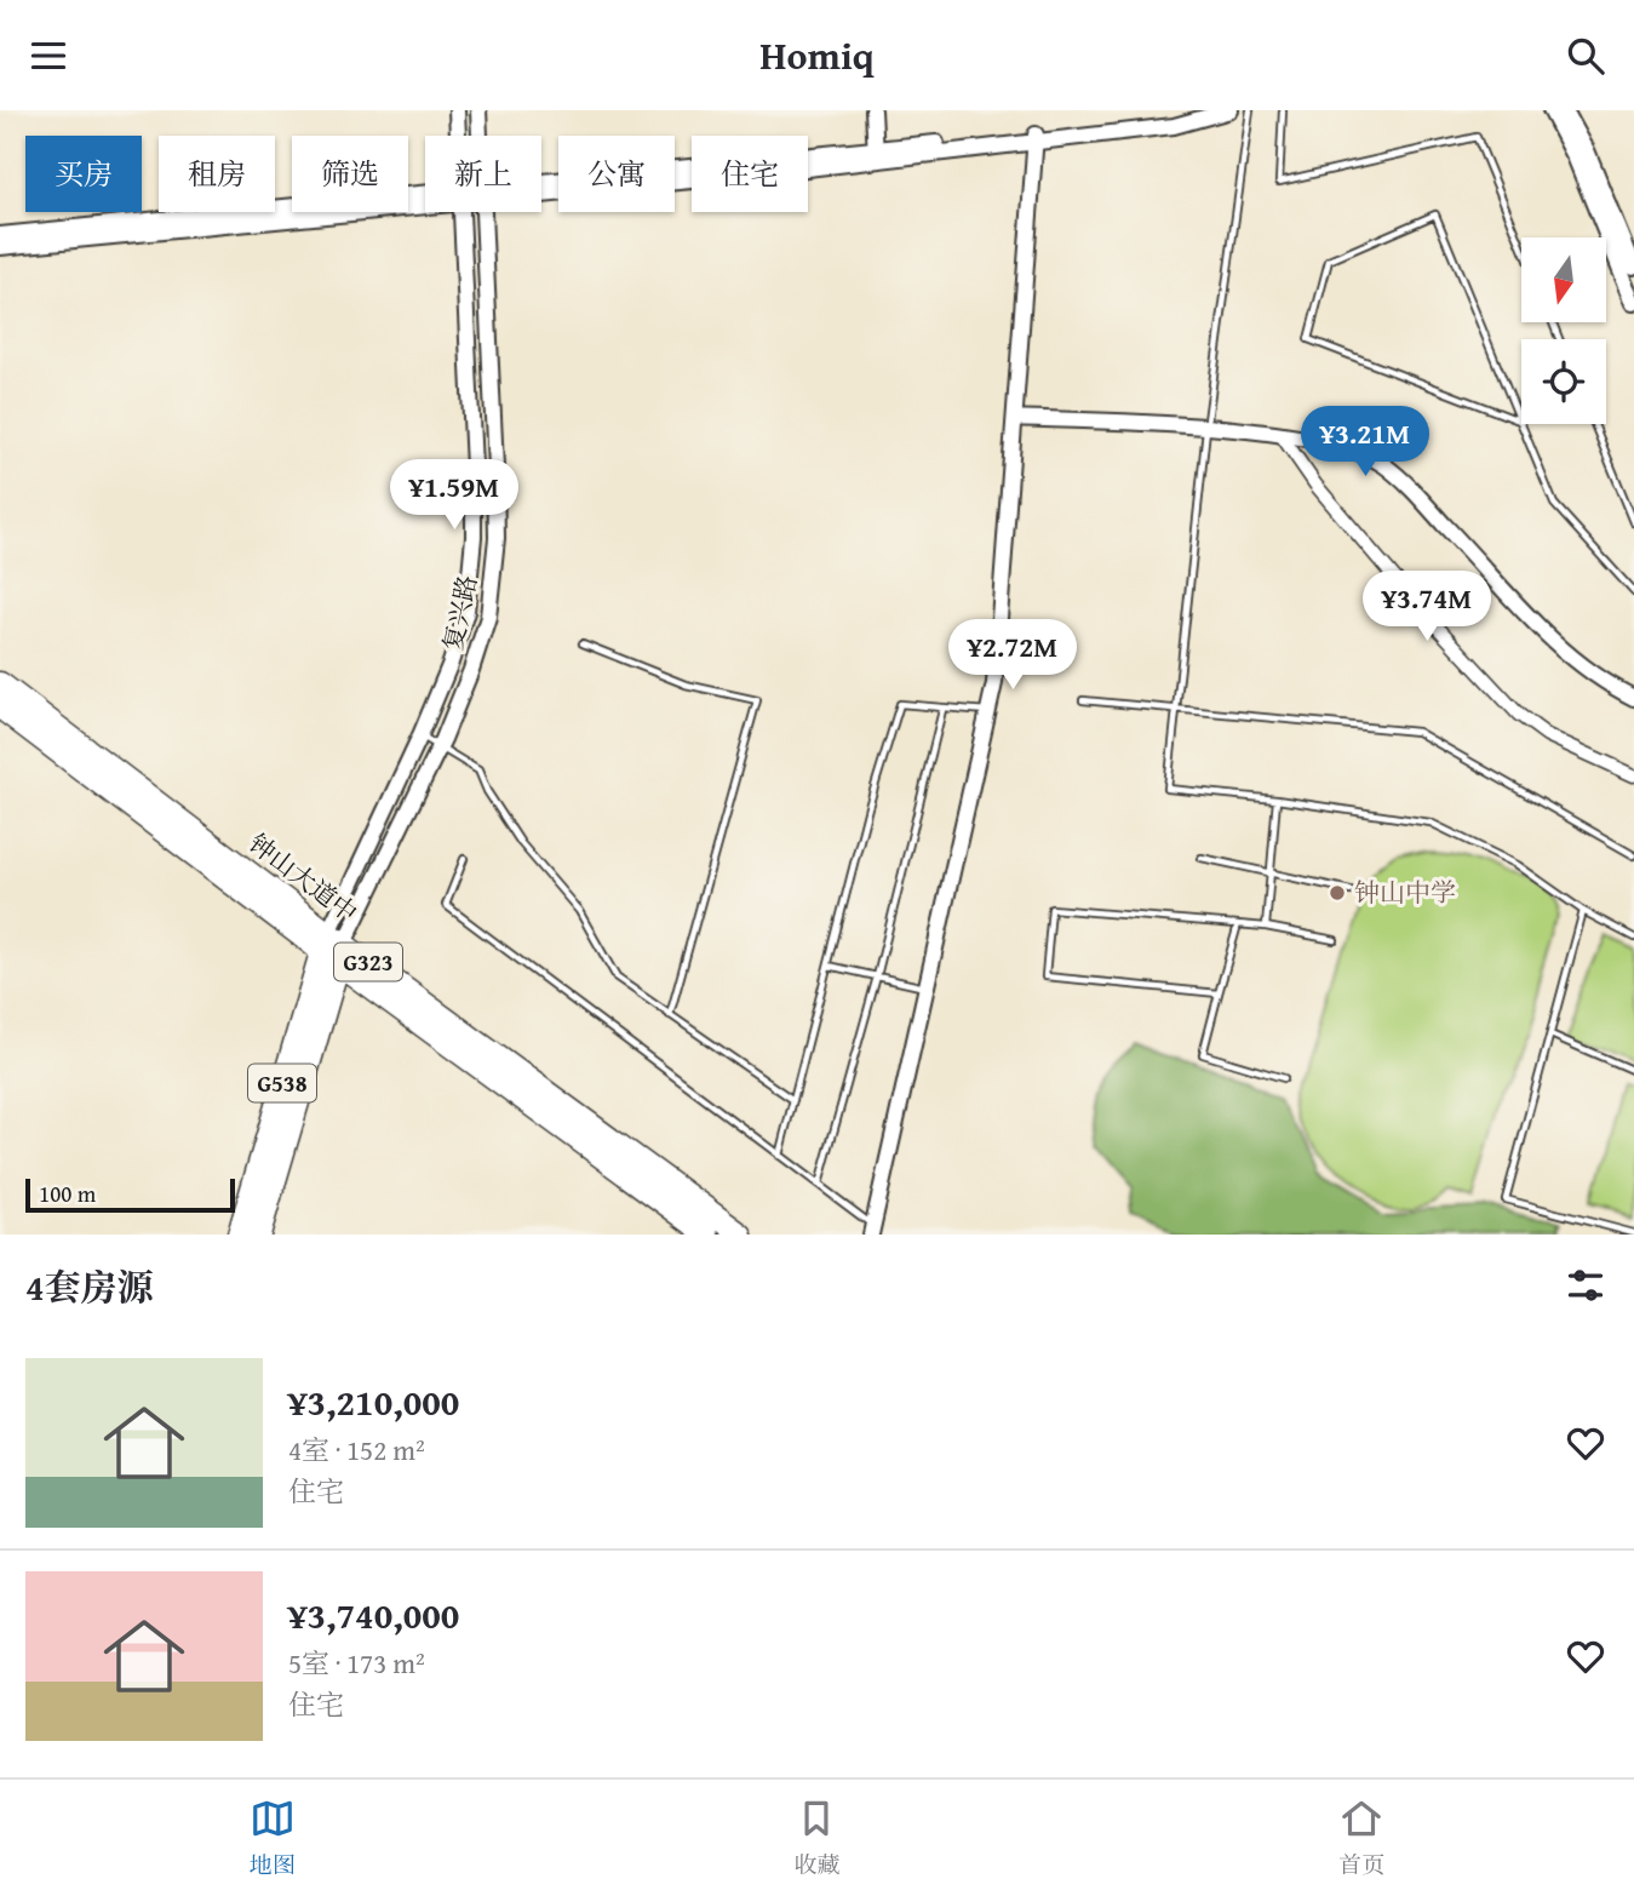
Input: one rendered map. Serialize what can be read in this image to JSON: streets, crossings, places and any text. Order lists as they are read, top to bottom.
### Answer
{
  "streets": {
    "highway": ["钟山大道中", "G323", "G538"],
    "main road": ["复兴路"]
  },
  "crossings": [
    ["复兴路", "钟山大道中"],
    ["复兴路", "G538"],
    ["钟山大道中", "G538"]
  ],
  "places": ["钟山中学"],
  "scale_bar": "100 m",
  "north": "bottom",
  "page": {
    "header": "Homiq",
    "chip": [
      "买房",
      "租房",
      "筛选",
      "新上",
      "公寓",
      "住宅"
    ],
    "price": [
      "¥3.21M",
      "¥1.59M",
      "¥3.74M",
      "¥2.72M"
    ],
    "scale": "100 m",
    "heading": "4套房源",
    "list": [
      {
        "name": "¥3,210,000",
        "note": "4室 · 152 m² · 住宅"
      },
      {
        "name": "¥3,740,000",
        "note": "5室 · 173 m² · 住宅"
      }
    ],
    "tabs": ["地图", "收藏", "首页"]
  }
}
